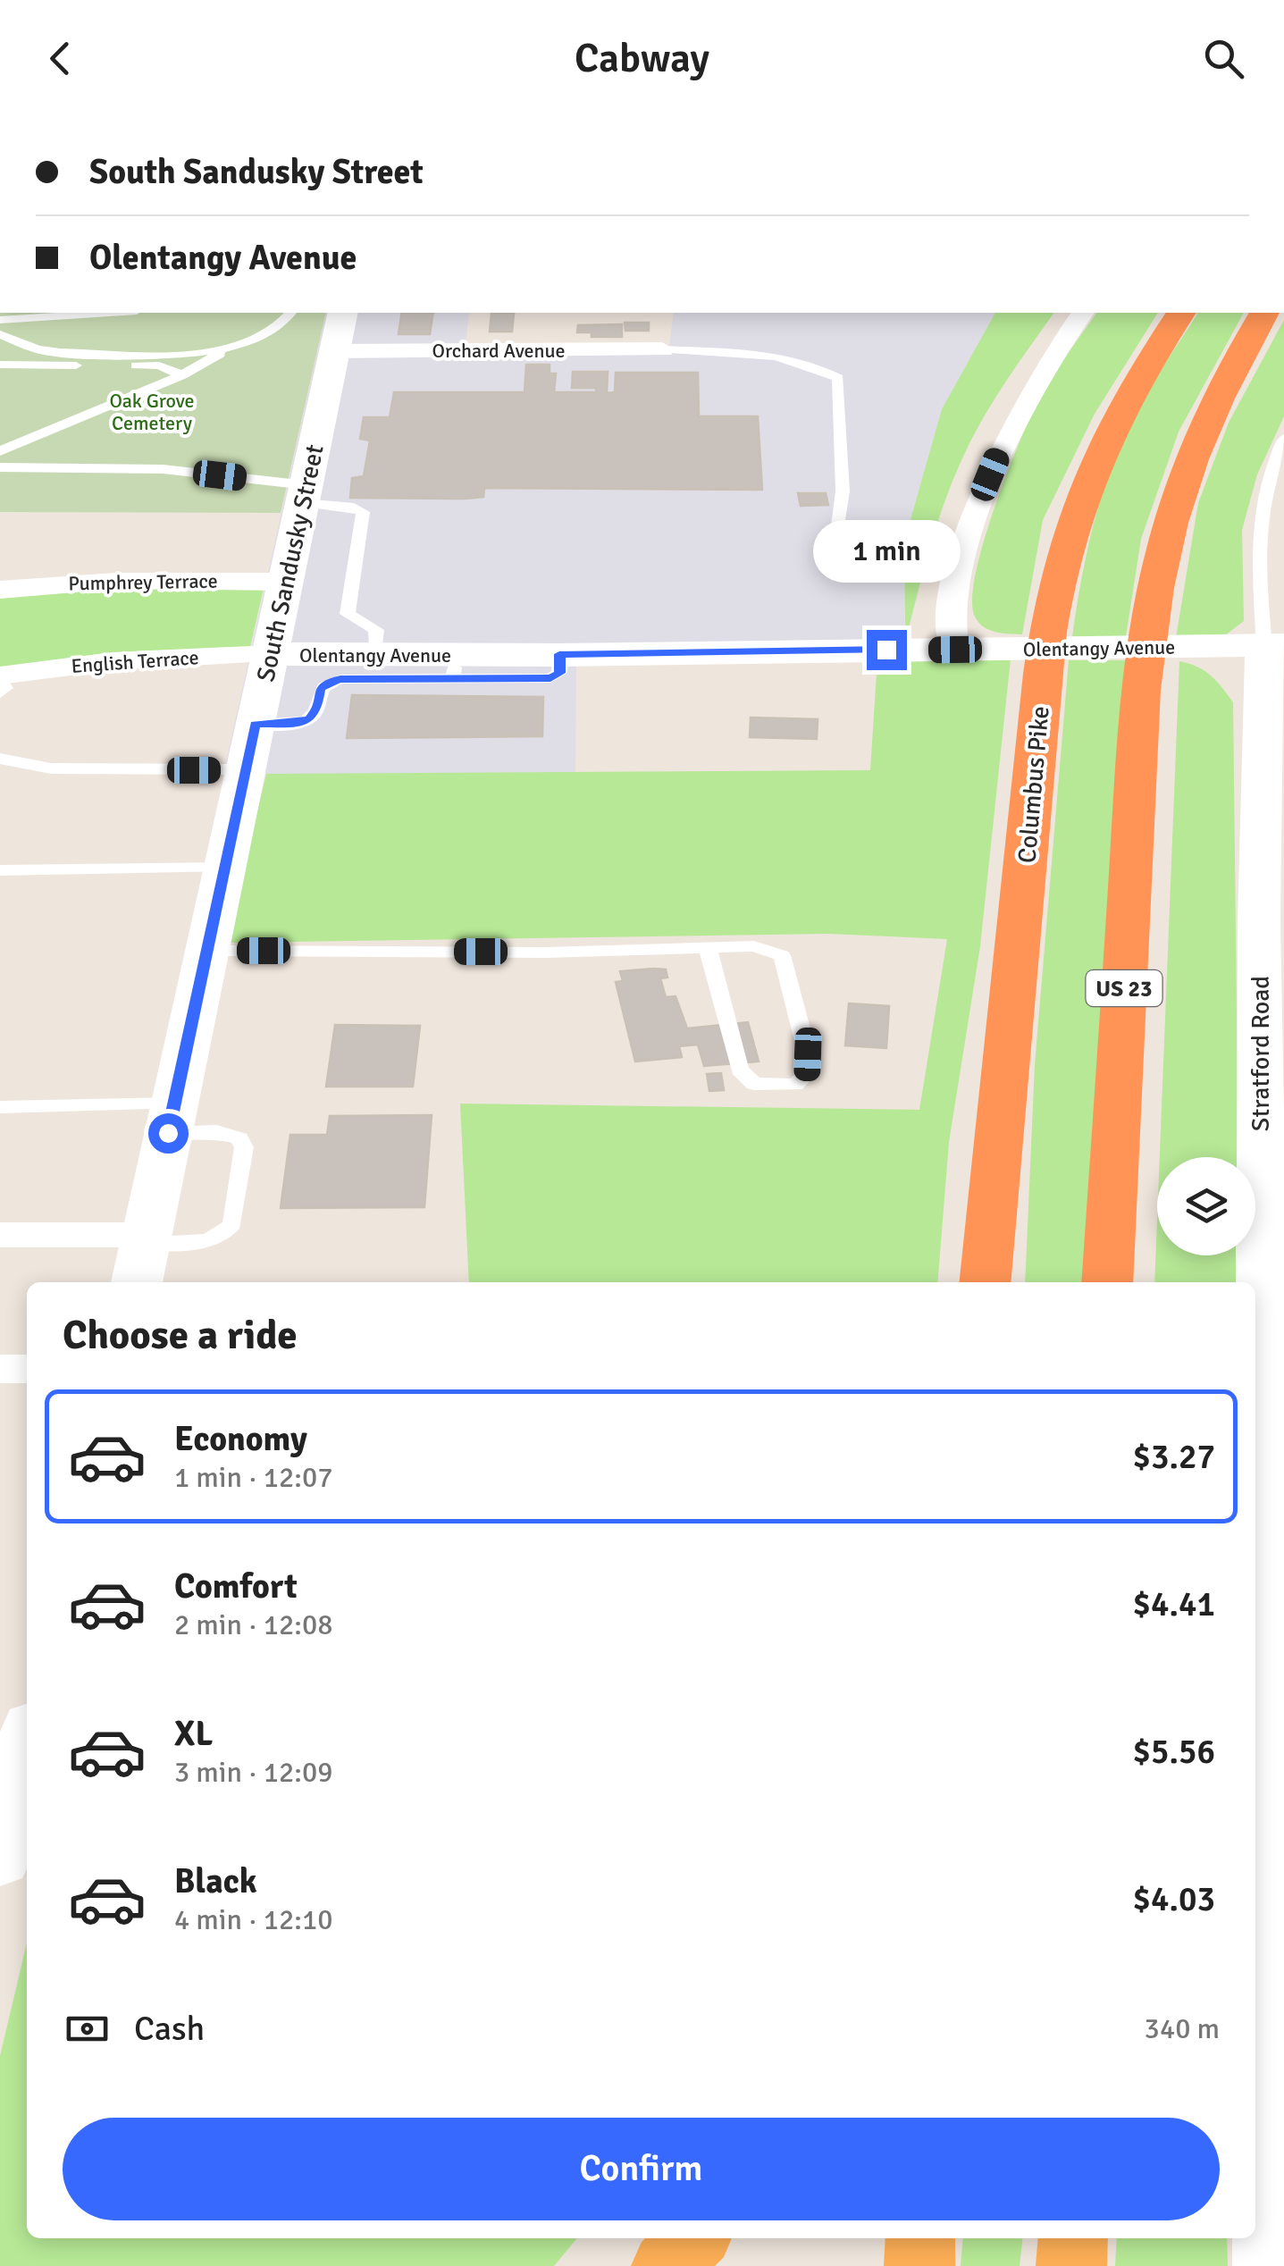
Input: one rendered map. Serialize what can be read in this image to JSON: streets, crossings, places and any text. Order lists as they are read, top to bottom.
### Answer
{
  "streets": {
    "highway": ["Columbus Pike", "US 23"],
    "street": [
      "Orchard Avenue",
      "South Sandusky Street",
      "Pumphrey Terrace",
      "Olentangy Avenue",
      "English Terrace",
      "Stratford Road"
    ]
  },
  "crossings": [
    ["Orchard Avenue", "South Sandusky Street"],
    ["South Sandusky Street", "Pumphrey Terrace"],
    ["South Sandusky Street", "Olentangy Avenue"],
    ["South Sandusky Street", "English Terrace"],
    ["Olentangy Avenue", "English Terrace"],
    ["Olentangy Avenue", "Stratford Road"]
  ],
  "parks": ["Oak Grove Cemetery"],
  "page": {
    "header": "Cabway",
    "banner": ["South Sandusky Street", "Olentangy Avenue"],
    "bubble": "1 min",
    "heading": "Choose a ride",
    "list": [
      {
        "name": "Economy",
        "note": "1 min · 12:07",
        "value": "$3.27"
      },
      {
        "name": "Comfort",
        "note": "2 min · 12:08",
        "value": "$4.41"
      },
      {
        "name": "XL",
        "note": "3 min · 12:09",
        "value": "$5.56"
      },
      {
        "name": "Black",
        "note": "4 min · 12:10",
        "value": "$4.03"
      }
    ],
    "pay": ["Cash", "340 m"],
    "buttons": "Confirm"
  }
}
